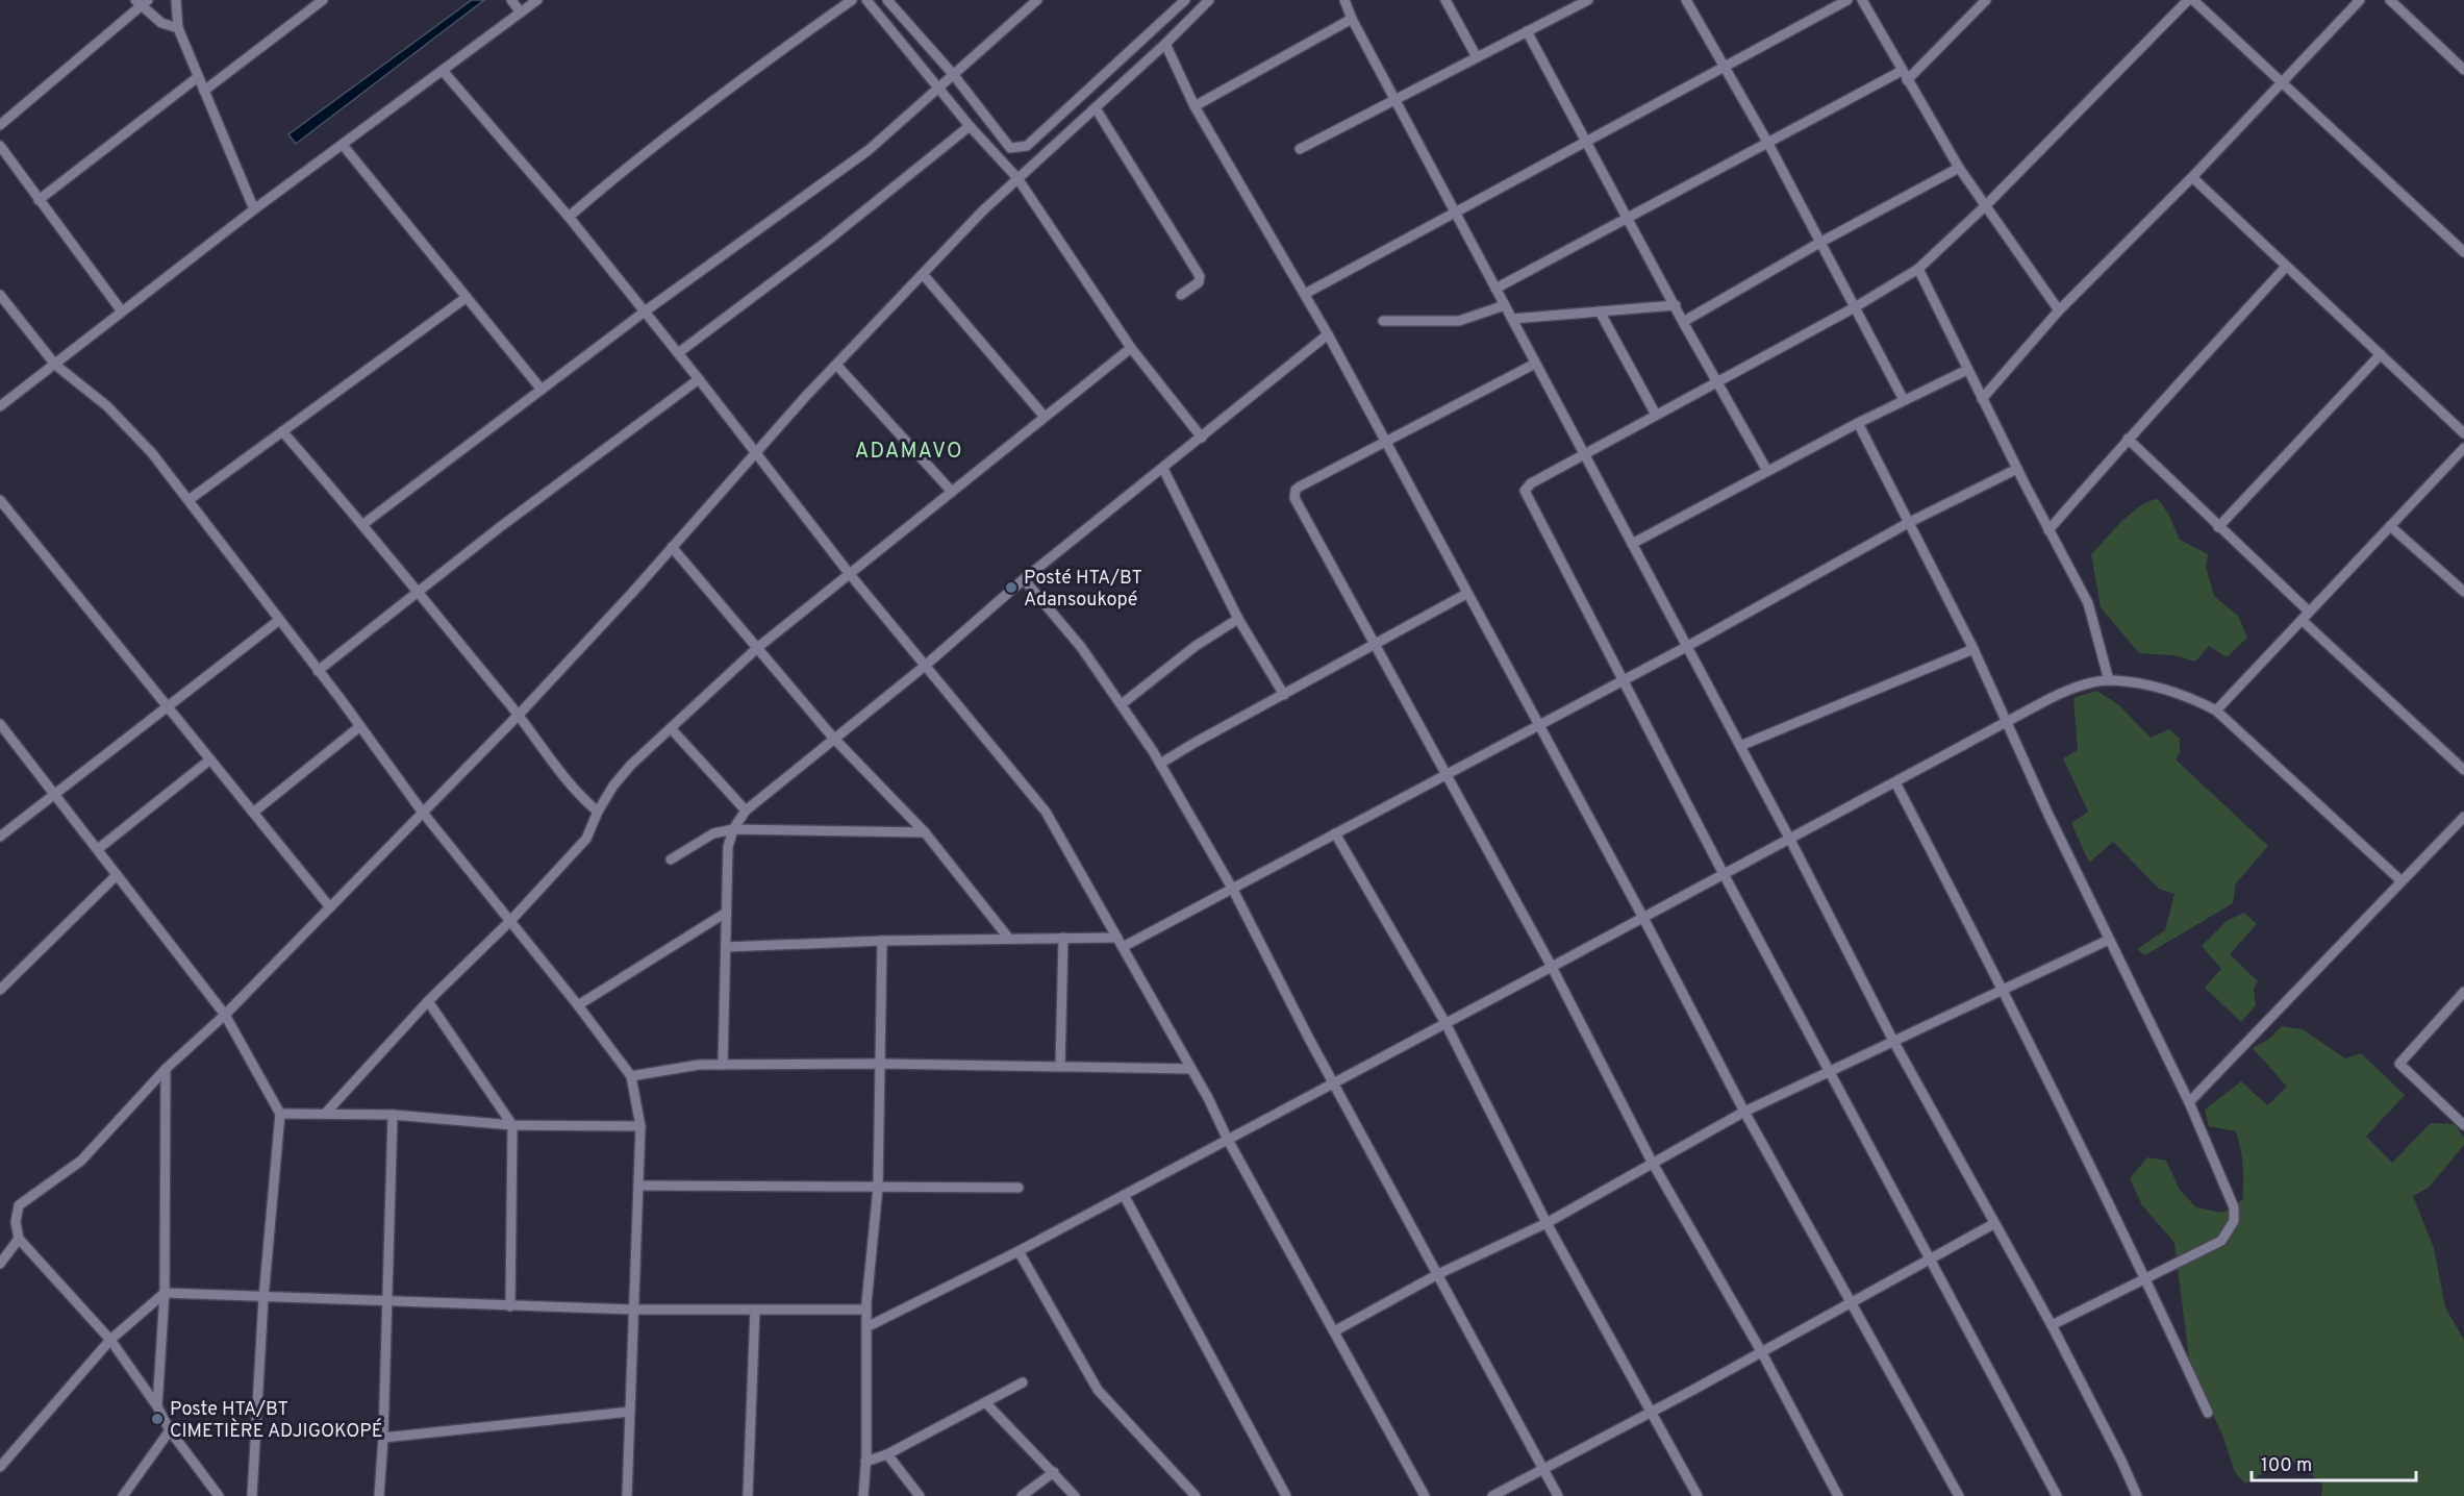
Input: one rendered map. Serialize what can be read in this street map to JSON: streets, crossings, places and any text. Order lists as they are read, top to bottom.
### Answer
{
  "districts": ["ADAMAVO"],
  "places": ["Posté HTA/BT Adansoukopé", "Poste HTA/BT CIMETIÈRE ADJIGOKOPÉ"],
  "scale_bar": "100 m"
}
